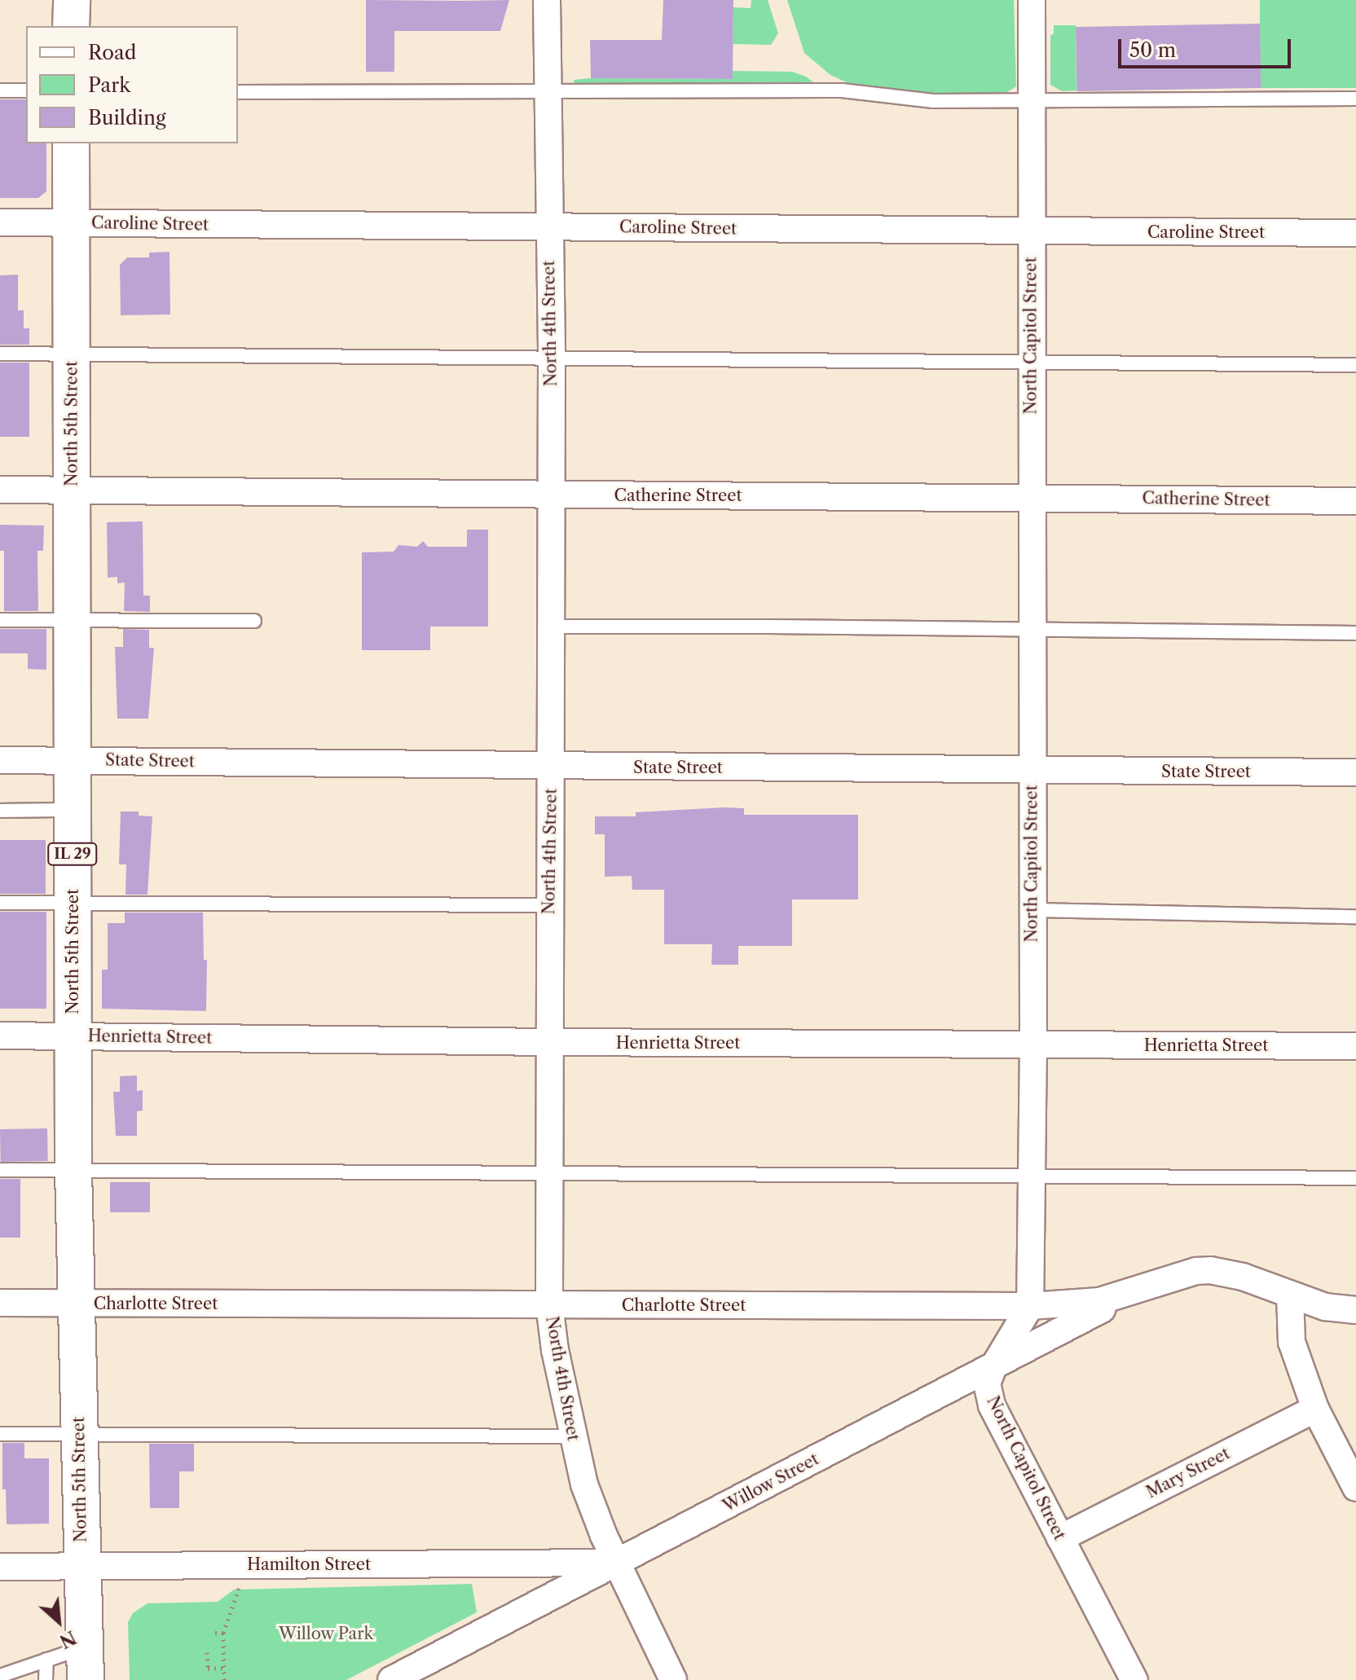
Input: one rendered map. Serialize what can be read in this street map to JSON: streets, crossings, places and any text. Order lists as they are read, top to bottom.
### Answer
{
  "streets": {
    "main road": ["North 5th Street", "IL 29"],
    "street": [
      "Caroline Street",
      "North 4th Street",
      "North Capitol Street",
      "Catherine Street",
      "State Street",
      "Henrietta Street",
      "Charlotte Street",
      "Mary Street",
      "Willow Street",
      "Hamilton Street"
    ]
  },
  "crossings": [
    ["Caroline Street", "North 4th Street"],
    ["Caroline Street", "North Capitol Street"],
    ["Caroline Street", "North 5th Street"],
    ["North 4th Street", "Catherine Street"],
    ["North 4th Street", "State Street"],
    ["North 4th Street", "Henrietta Street"],
    ["North 4th Street", "Charlotte Street"],
    ["North 4th Street", "Willow Street"],
    ["North 4th Street", "Hamilton Street"],
    ["North Capitol Street", "Catherine Street"],
    ["North Capitol Street", "State Street"],
    ["North Capitol Street", "Henrietta Street"],
    ["North Capitol Street", "Charlotte Street"],
    ["North Capitol Street", "Mary Street"],
    ["North Capitol Street", "Willow Street"],
    ["North 5th Street", "Catherine Street"],
    ["North 5th Street", "State Street"],
    ["North 5th Street", "Henrietta Street"],
    ["North 5th Street", "Charlotte Street"],
    ["North 5th Street", "Hamilton Street"],
    ["Charlotte Street", "Willow Street"],
    ["Willow Street", "Hamilton Street"]
  ],
  "parks": ["Willow Park"],
  "legend": ["Road", "Park", "Building"],
  "scale_bar": "50 m",
  "north": "bottom right"
}
